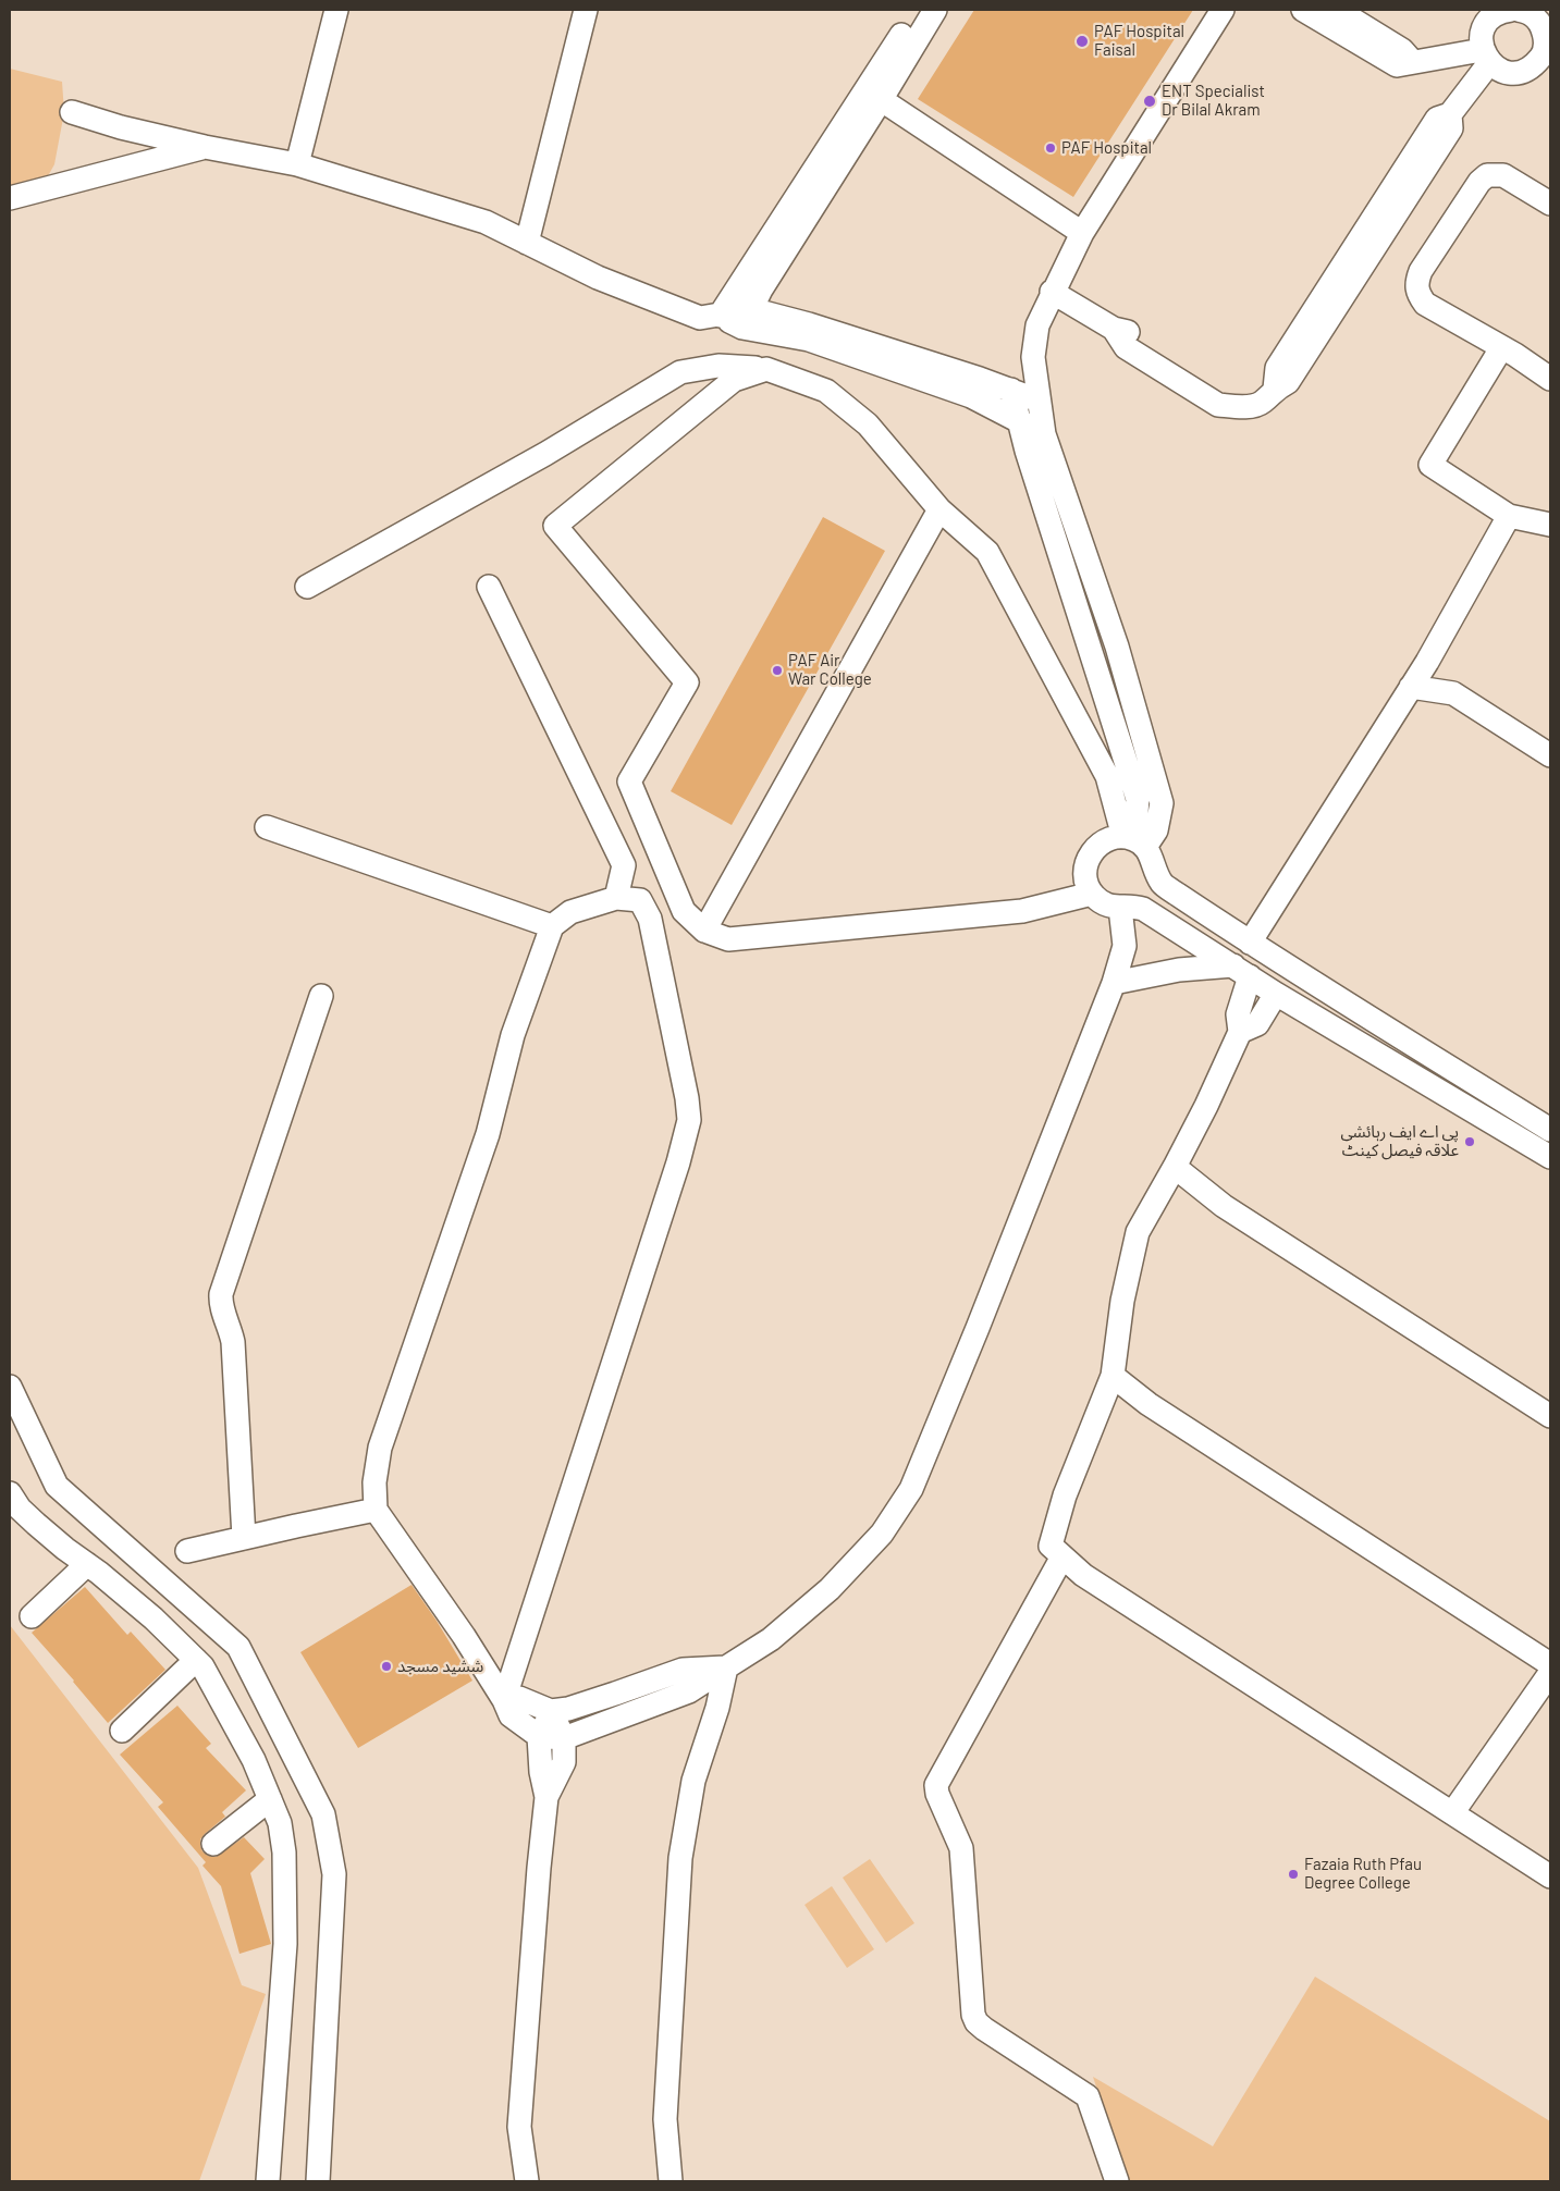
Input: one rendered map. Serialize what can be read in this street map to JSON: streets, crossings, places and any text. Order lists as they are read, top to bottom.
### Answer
{
  "places": [
    "PAF Hospital Faisal",
    "ENT Specialist Dr Bilal Akram",
    "PAF Hospital",
    "PAF Air War College",
    "پی اے ایف رہائشی علاقہ فیصل کینٹ",
    "ششید مسجد",
    "Fazaia Ruth Pfau Degree College"
  ]
}
